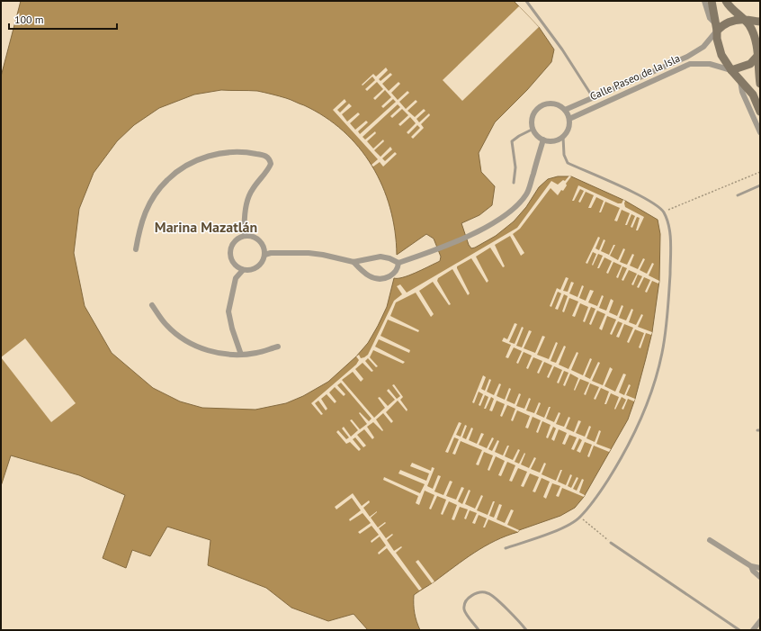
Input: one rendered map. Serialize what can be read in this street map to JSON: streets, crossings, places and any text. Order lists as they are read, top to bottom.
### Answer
{
  "streets": {
    "street": ["Calle Paseo de la Isla"]
  },
  "districts": ["Marina Mazatlán"],
  "scale_bar": "100 m"
}
